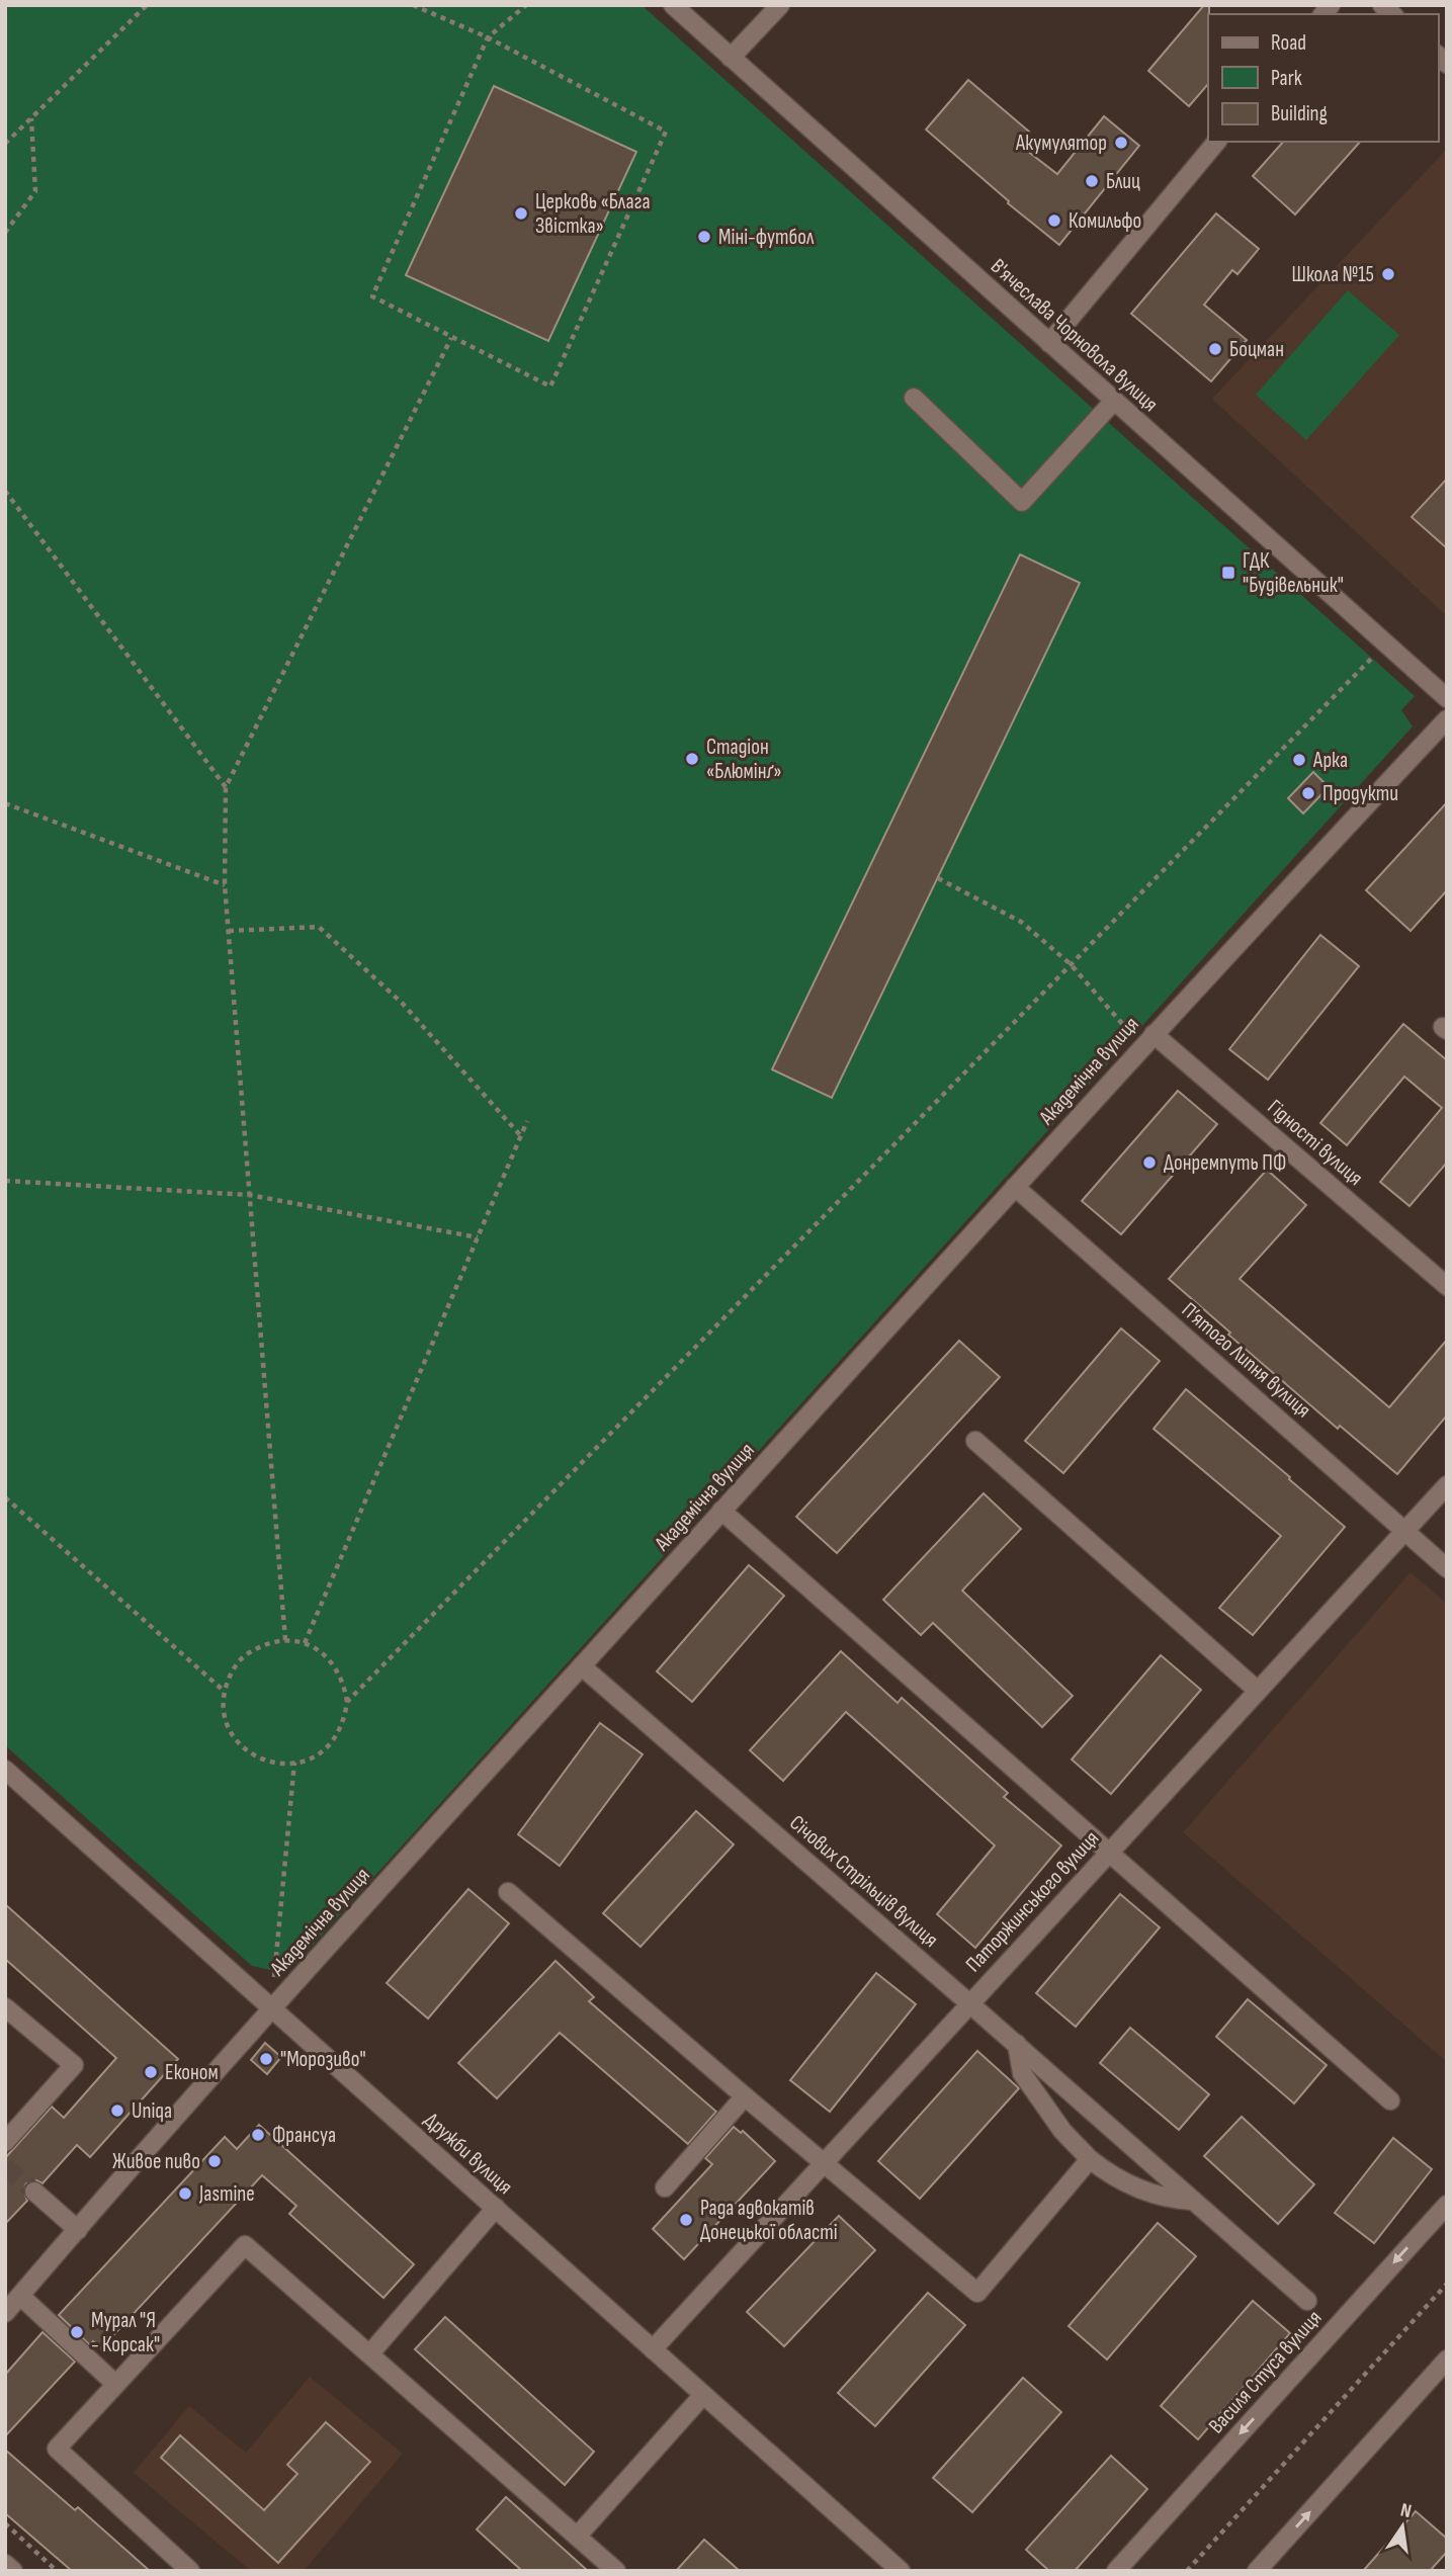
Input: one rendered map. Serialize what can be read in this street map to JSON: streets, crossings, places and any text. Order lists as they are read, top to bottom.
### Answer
{
  "streets": {
    "street": [
      "В'ячеслава Чорновола вулиця",
      "Академічна вулиця",
      "Гідності вулиця",
      "П’ятого Липня вулиця",
      "Січових Стрільців вулиця",
      "Паторжинського вулиця",
      "Дружби вулиця",
      "Василя Стуса вулиця"
    ]
  },
  "crossings": [
    ["Академічна вулиця", "Гідності вулиця"],
    ["Академічна вулиця", "П’ятого Липня вулиця"],
    ["Академічна вулиця", "Січових Стрільців вулиця"],
    ["Академічна вулиця", "Дружби вулиця"],
    ["П’ятого Липня вулиця", "Паторжинського вулиця"],
    ["Січових Стрільців вулиця", "Паторжинського вулиця"],
    ["Паторжинського вулиця", "Дружби вулиця"]
  ],
  "places": {
    "other": [
      "Акумулятор",
      "Блиц",
      "Церковь «Блага Звістка»",
      "Комильфо",
      "Міні-футбол",
      "Школа №15",
      "Боцман",
      "Стадіон «Блюмінґ»",
      "Арка",
      "Продукти",
      "Донремпуть ПФ",
      "\"Морозиво\"",
      "Економ",
      "Uniqa",
      "Франсуа",
      "Живое пиво",
      "Jasmine",
      "Рада адвокатів Донецької області",
      "Мурал \"Я - Корсак\""
    ],
    "transit": ["ГДК \"Будівельник\""]
  },
  "legend": ["Road", "Park", "Building"],
  "north": "top"
}
